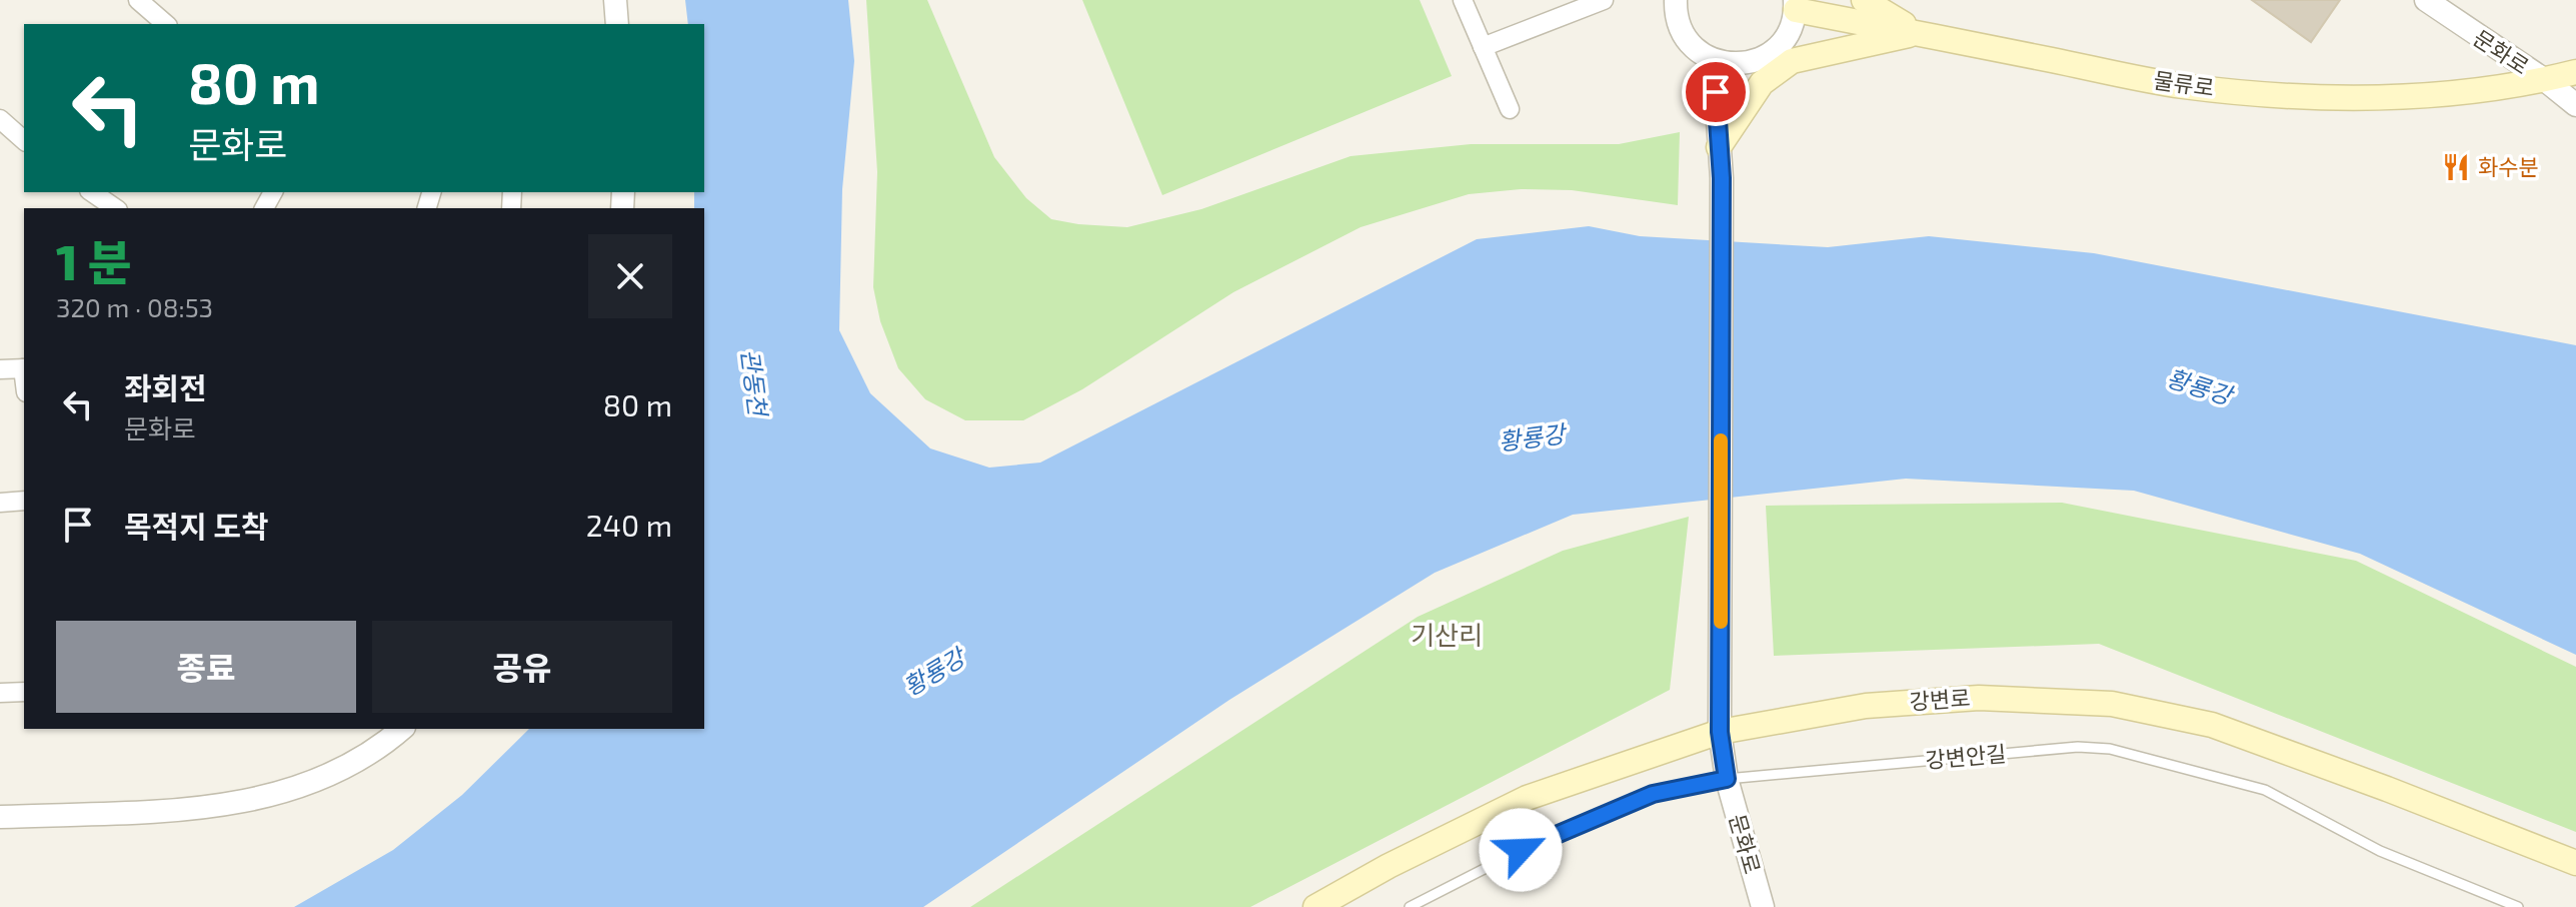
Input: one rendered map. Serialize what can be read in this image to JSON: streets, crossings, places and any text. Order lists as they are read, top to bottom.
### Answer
{
  "streets": {
    "main road": ["물류로", "강변로"],
    "street": ["문화로"],
    "lane": ["강변안길"]
  },
  "crossings": [
    ["문화로", "물류로"],
    ["문화로", "강변로"],
    ["문화로", "강변안길"]
  ],
  "districts": ["기산리"],
  "water": ["관동천", "황룡강"],
  "places": {
    "restaurant": ["화수분"]
  },
  "page": {
    "turn": ["80 m", "문화로"],
    "heading": ["1 분", "320 m · 08:53"],
    "list": [
      {
        "name": "좌회전",
        "note": "문화로",
        "value": "80 m"
      },
      {
        "name": "목적지 도착",
        "value": "240 m"
      }
    ],
    "buttons": ["종료", "공유"]
  }
}
